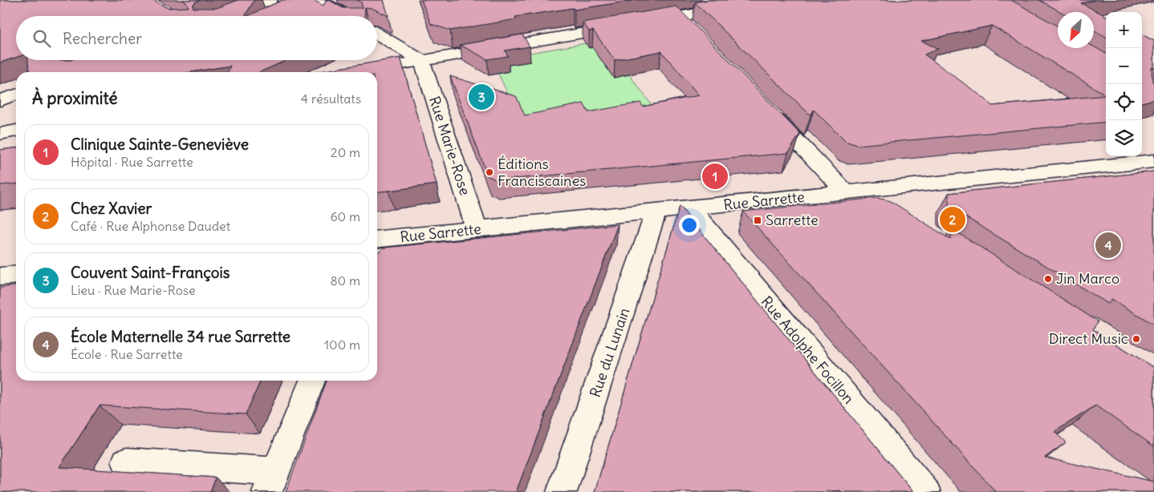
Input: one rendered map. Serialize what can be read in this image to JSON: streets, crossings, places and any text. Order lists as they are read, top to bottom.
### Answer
{
  "streets": {
    "street": [
      "Rue Marie-Rose",
      "Rue Sarrette",
      "Rue Adolphe Focillon",
      "Rue du Lunain"
    ]
  },
  "crossings": [
    ["Rue Marie-Rose", "Rue Sarrette"],
    ["Rue Sarrette", "Rue Adolphe Focillon"],
    ["Rue Sarrette", "Rue du Lunain"]
  ],
  "places": {
    "other": ["Éditions Franciscaines", "Jin Marco", "Direct Music"],
    "transit": ["Sarrette"]
  },
  "north": "bottom left",
  "page": {
    "map_buttons": ["+", "−"],
    "search": "Rechercher",
    "heading": ["À proximité", "4 résultats"],
    "pins": [
      "3",
      "1",
      "2",
      "4"
    ],
    "list": [
      {
        "mark": "1",
        "name": "Clinique Sainte-Geneviève",
        "note": "Hôpital · Rue Sarrette",
        "value": "20 m"
      },
      {
        "mark": "2",
        "name": "Chez Xavier",
        "note": "Café · Rue Alphonse Daudet",
        "value": "60 m"
      },
      {
        "mark": "3",
        "name": "Couvent Saint-François",
        "note": "Lieu · Rue Marie-Rose",
        "value": "80 m"
      },
      {
        "mark": "4",
        "name": "École Maternelle 34 rue Sarrette",
        "note": "École · Rue Sarrette",
        "value": "100 m"
      }
    ]
  }
}
